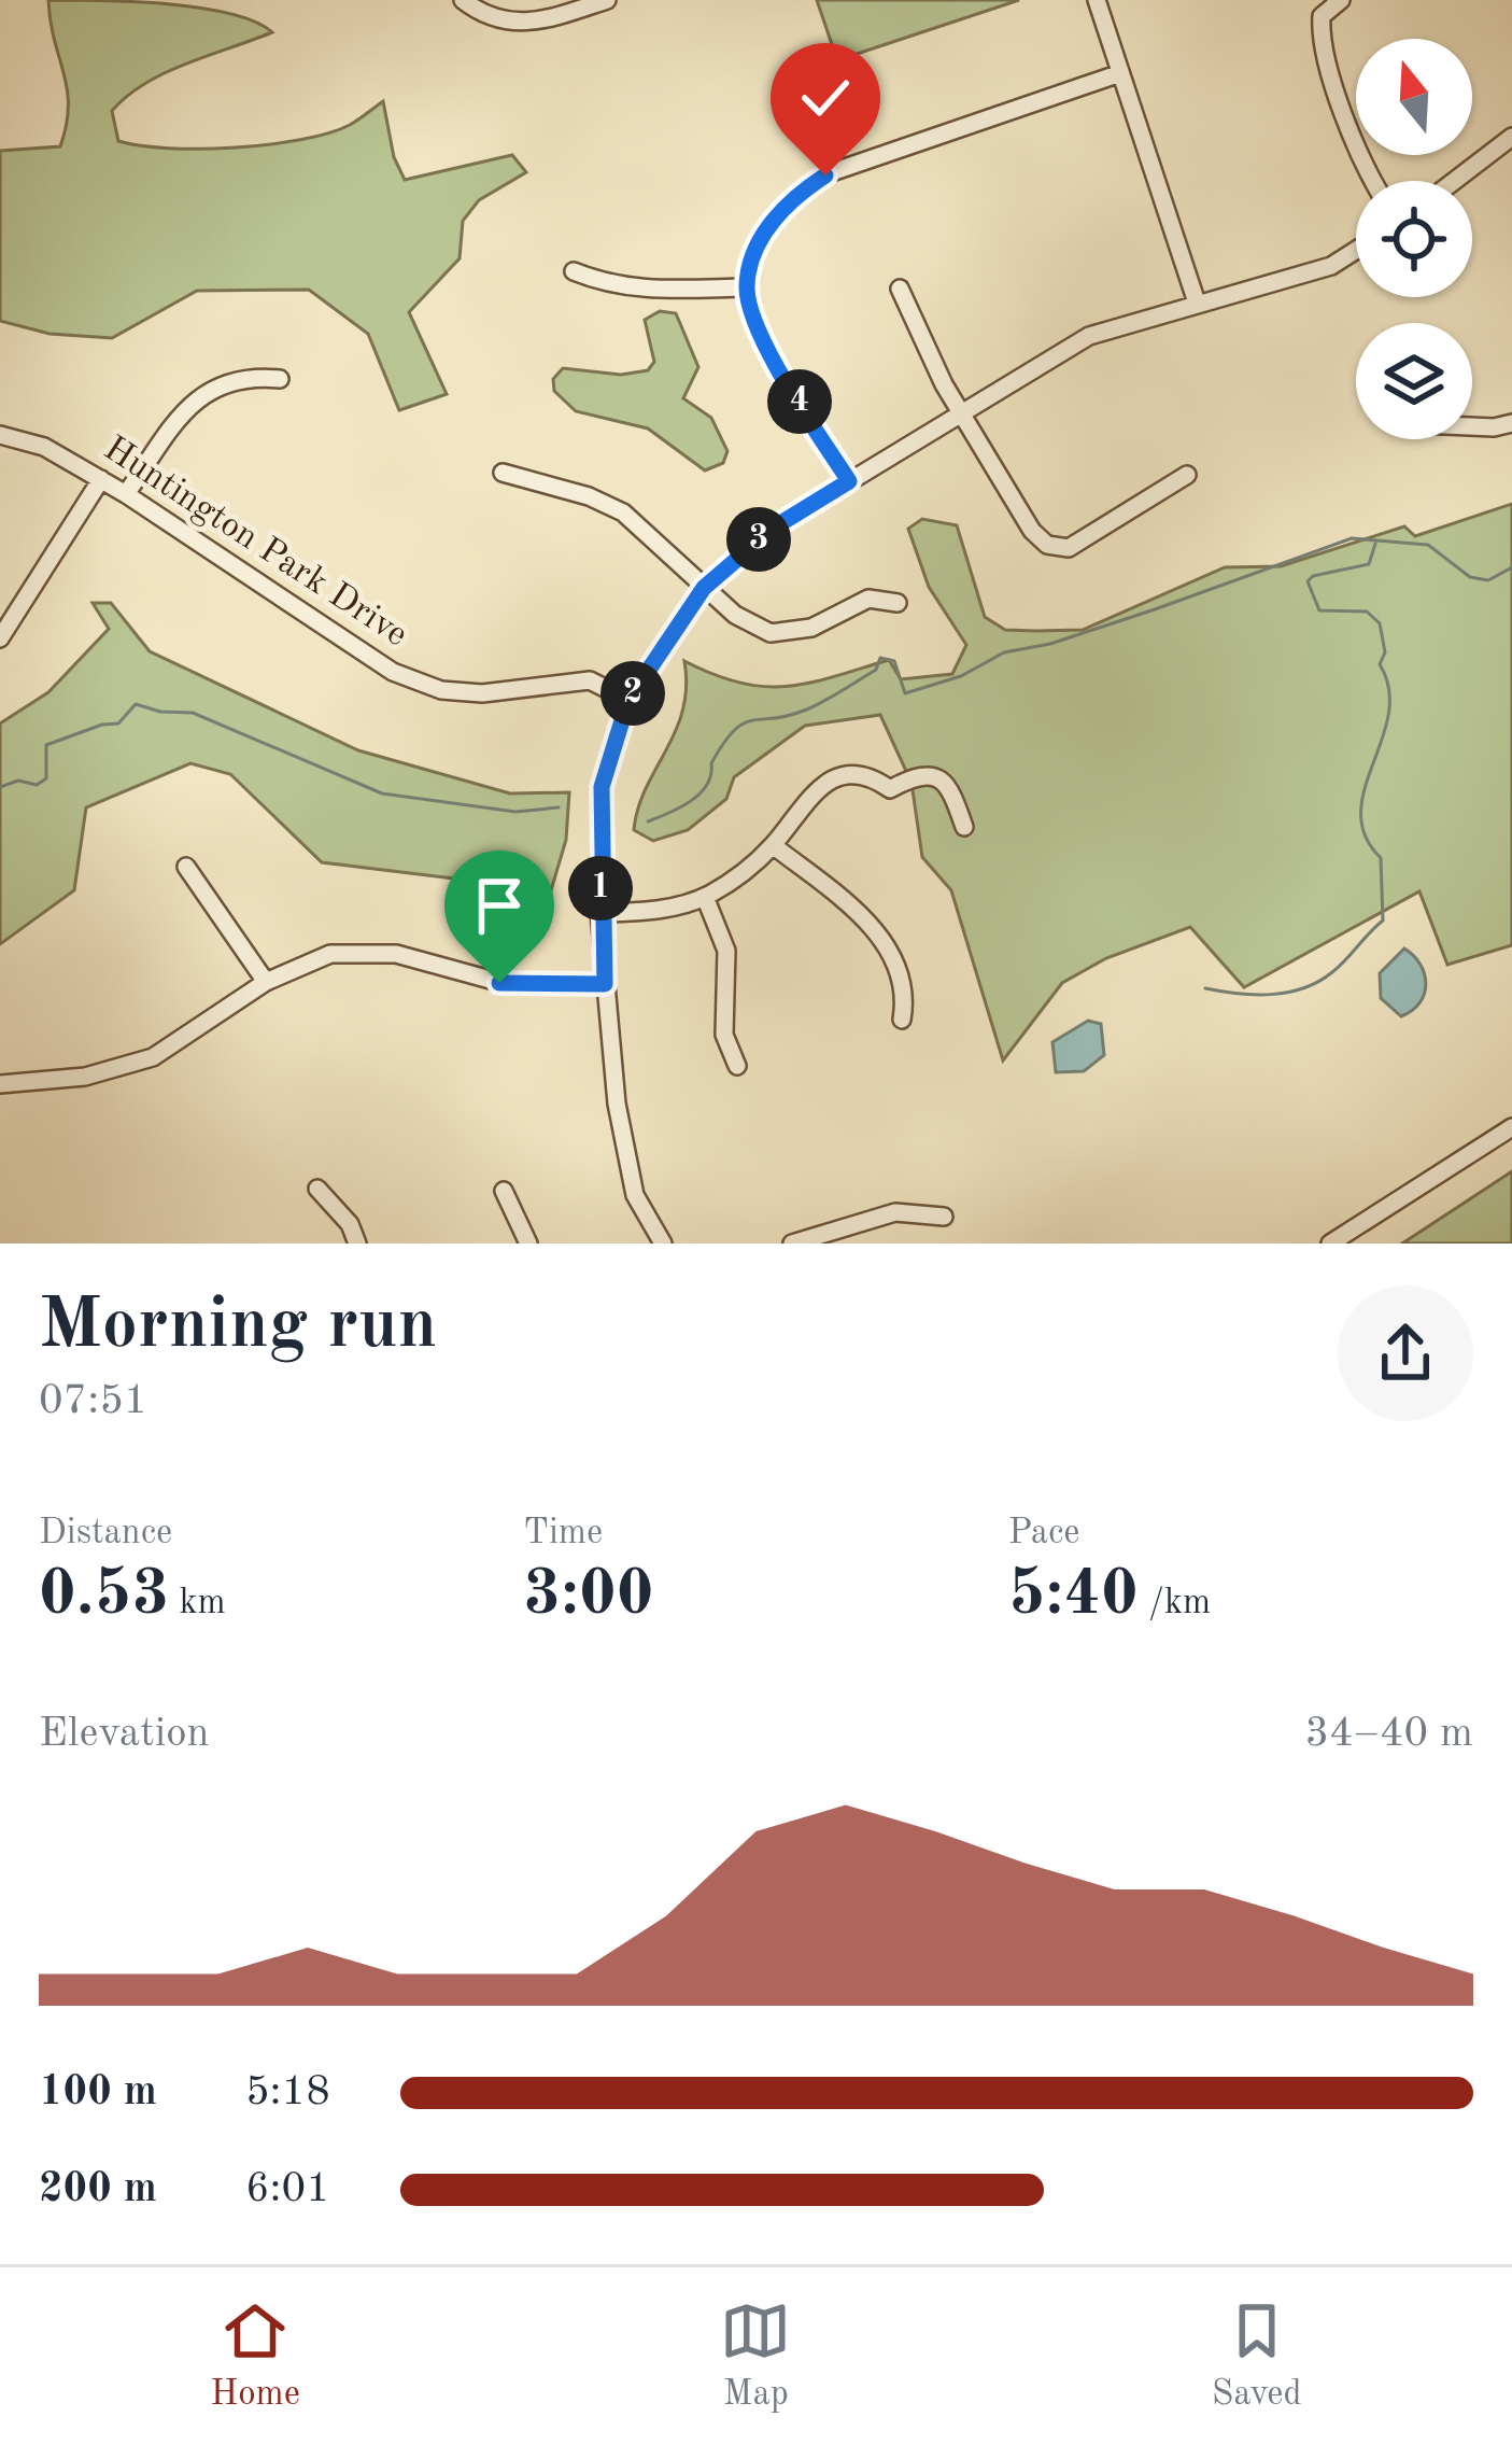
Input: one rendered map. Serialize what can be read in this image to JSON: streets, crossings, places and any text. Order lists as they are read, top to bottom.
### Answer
{
  "streets": {
    "street": ["Huntington Park Drive"]
  },
  "north": "top",
  "page": {
    "pins": [
      "4",
      "3",
      "2",
      "1"
    ],
    "heading": ["Morning run", "07:51"],
    "stats": [
      ["Distance", "0.53 km"],
      ["Time", "3:00"],
      ["Pace", "5:40 /km"]
    ],
    "chart": ["Elevation", "34–40 m"],
    "list": [
      {
        "name": "100 m",
        "note": "5:18"
      },
      {
        "name": "200 m",
        "note": "6:01"
      }
    ],
    "tabs": ["Home", "Map", "Saved"]
  }
}
